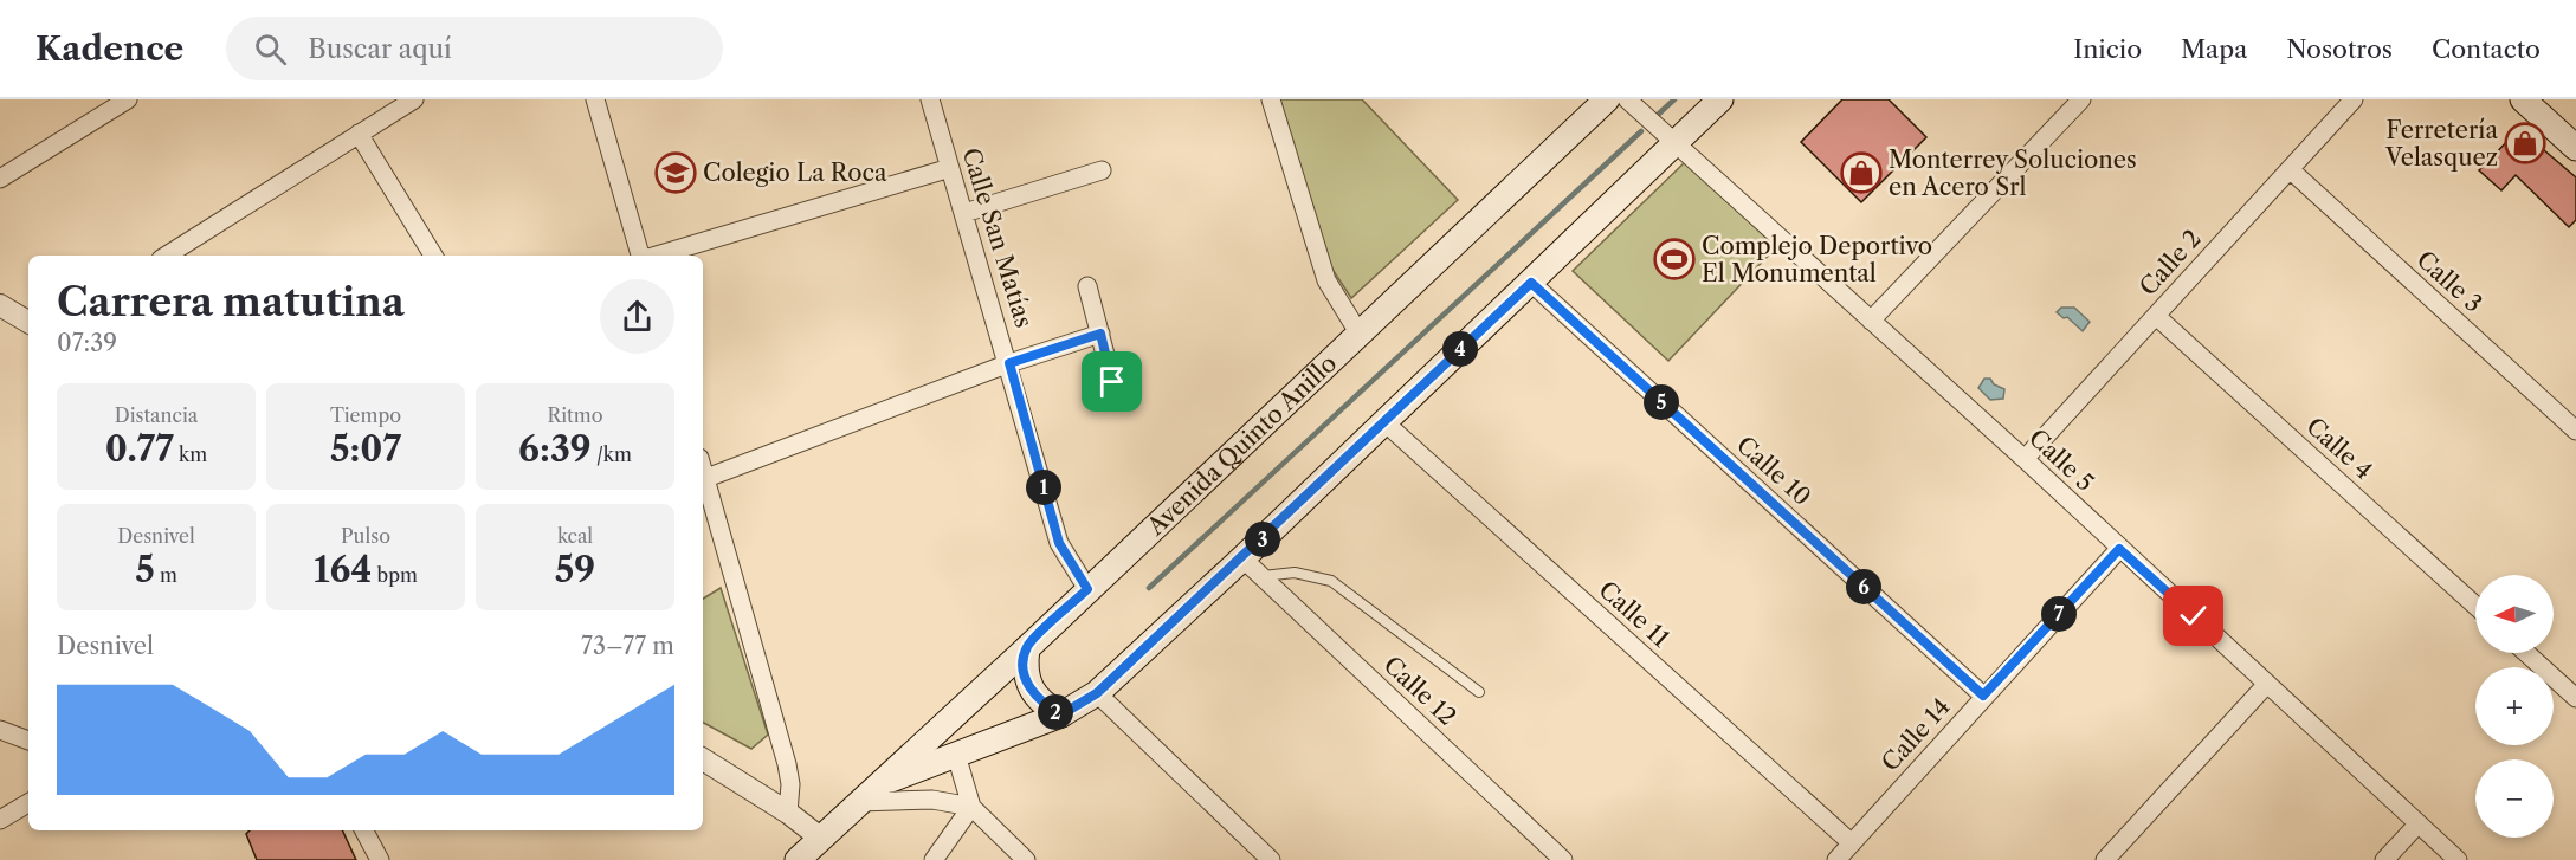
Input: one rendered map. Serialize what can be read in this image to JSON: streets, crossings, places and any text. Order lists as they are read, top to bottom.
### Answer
{
  "streets": {
    "main road": ["Avenida Quinto Anillo"],
    "street": [
      "Calle San Matías",
      "Calle 2",
      "Calle 3",
      "Calle 4",
      "Calle 5",
      "Calle 10",
      "Calle 11",
      "Calle 12",
      "Calle 14"
    ]
  },
  "crossings": [
    ["Calle San Matías", "Avenida Quinto Anillo"],
    ["Calle 2", "Calle 3"],
    ["Calle 2", "Calle 4"],
    ["Calle 2", "Calle 5"],
    ["Avenida Quinto Anillo", "Calle 5"],
    ["Avenida Quinto Anillo", "Calle 10"],
    ["Avenida Quinto Anillo", "Calle 11"],
    ["Avenida Quinto Anillo", "Calle 12"],
    ["Calle 5", "Calle 14"],
    ["Calle 10", "Calle 14"],
    ["Calle 11", "Calle 14"]
  ],
  "places": {
    "shop": ["Ferretería Velasquez", "Monterrey Soluciones en Acero Srl"],
    "school or university": ["Colegio La Roca"],
    "sports": ["Complejo Deportivo El Monumental"]
  },
  "north": "left",
  "page": {
    "header": "Kadence",
    "search": "Buscar aquí",
    "nav": [
      "Inicio",
      "Mapa",
      "Nosotros",
      "Contacto"
    ],
    "heading": ["Carrera matutina", "07:39"],
    "pins": [
      "4",
      "5",
      "1",
      "3",
      "6",
      "7",
      "2"
    ],
    "stats": [
      ["Distancia", "0.77 km"],
      ["Tiempo", "5:07"],
      ["Ritmo", "6:39 /km"],
      ["Desnivel", "5 m"],
      ["Pulso", "164 bpm"],
      ["kcal", "59"]
    ],
    "map_buttons": ["+", "−"],
    "chart": ["Desnivel", "73–77 m"]
  }
}
